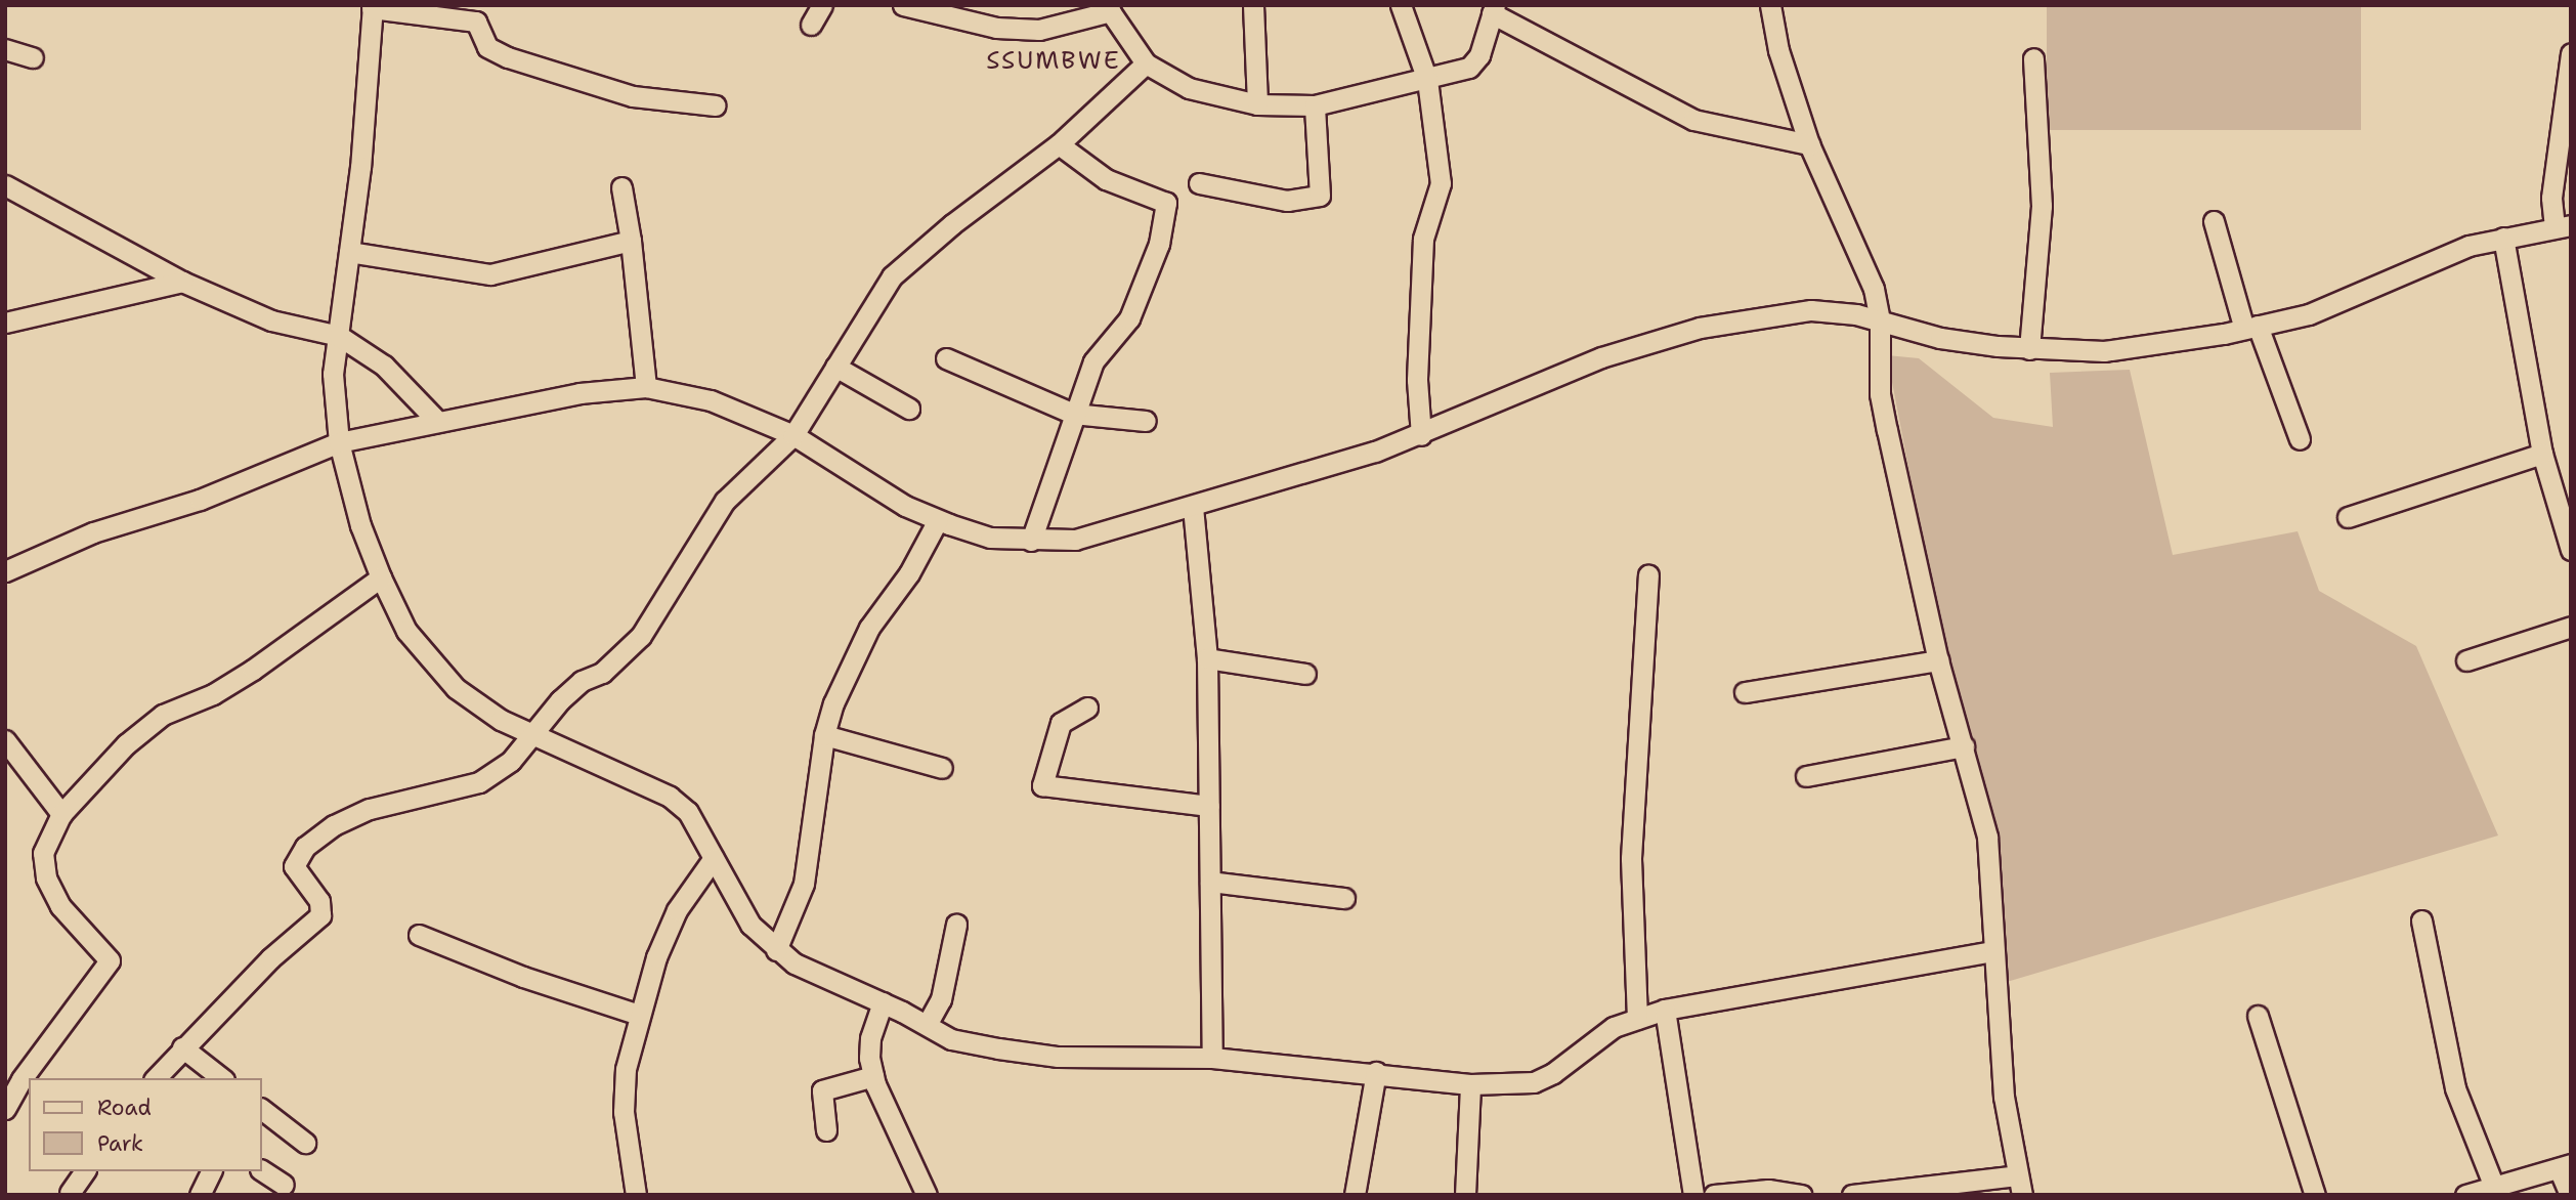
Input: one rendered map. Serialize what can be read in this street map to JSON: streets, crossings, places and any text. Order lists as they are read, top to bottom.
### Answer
{
  "districts": ["SSUMBWE"],
  "legend": ["Road", "Park"]
}
